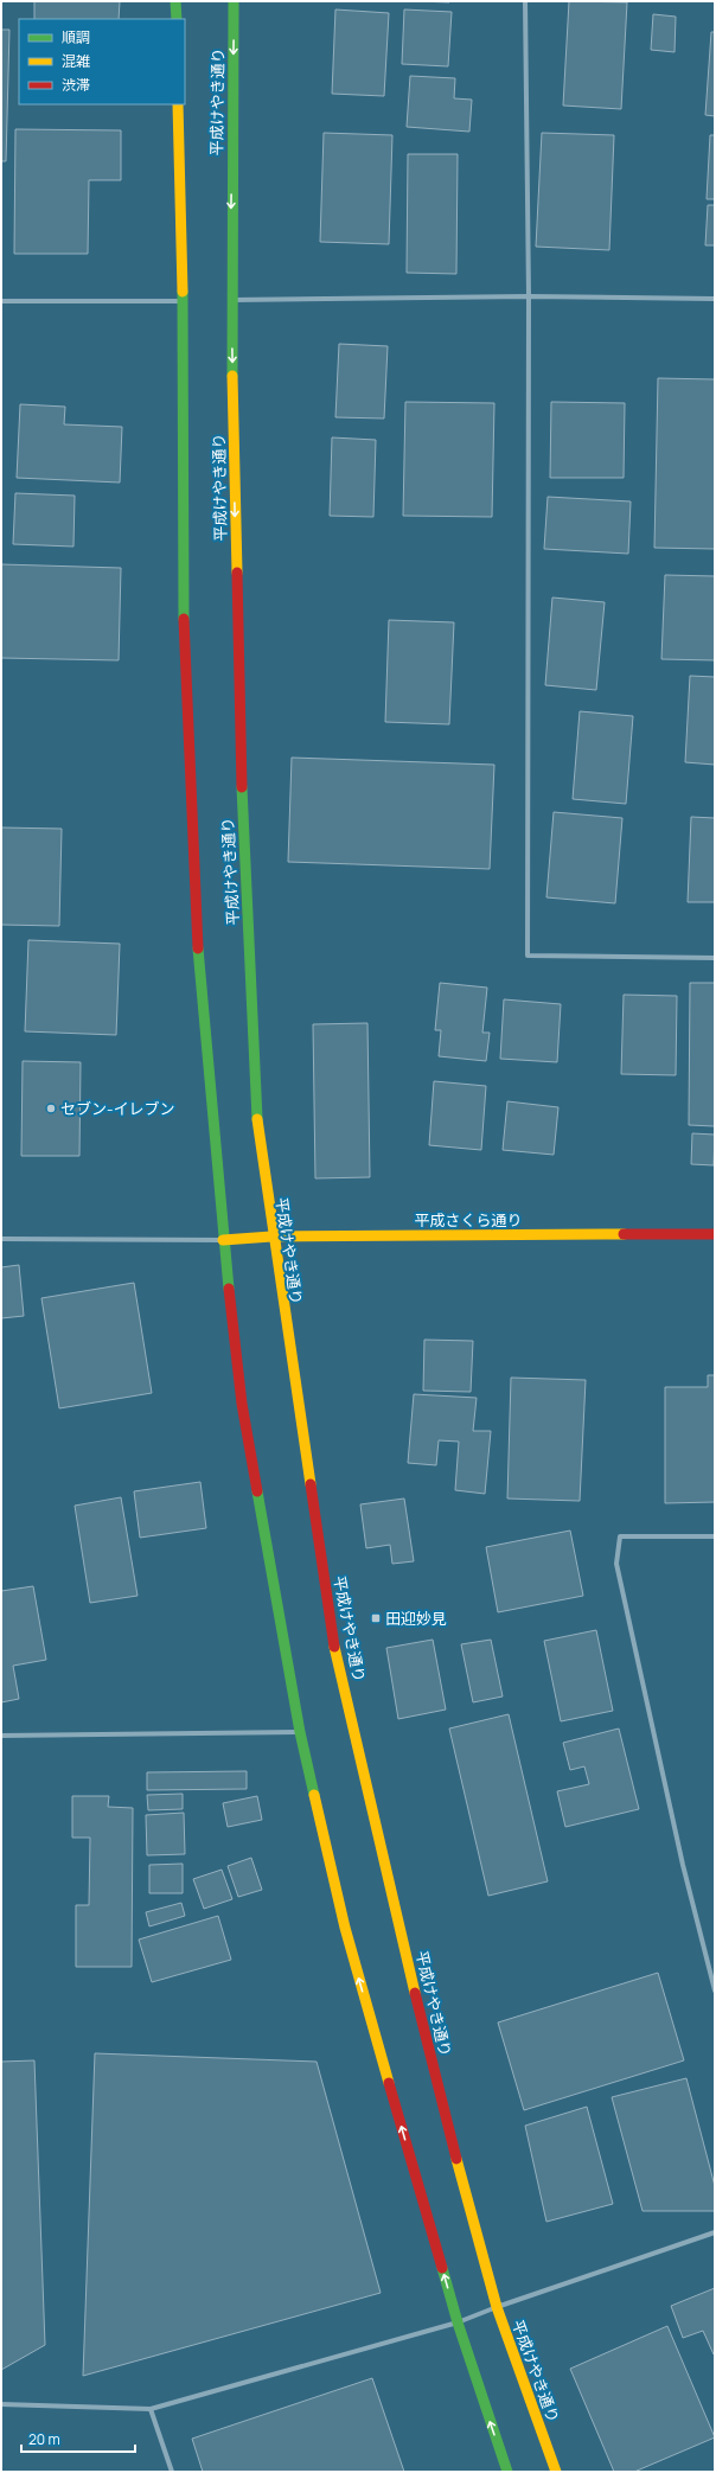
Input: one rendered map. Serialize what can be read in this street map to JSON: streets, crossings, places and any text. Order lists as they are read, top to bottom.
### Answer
{
  "streets": {
    "street": ["平成けやき通り", "平成さくら通り"]
  },
  "crossings": [
    ["平成けやき通り", "平成さくら通り"]
  ],
  "places": {
    "other": ["セブン-イレブン"],
    "transit": ["田迎妙見"]
  },
  "legend": ["順調", "混雑", "渋滞"],
  "scale_bar": "20 m"
}
